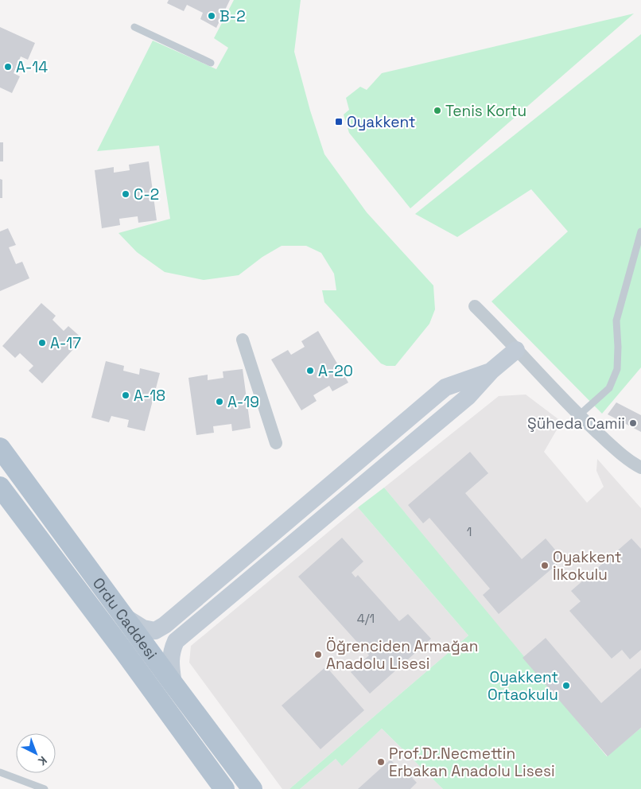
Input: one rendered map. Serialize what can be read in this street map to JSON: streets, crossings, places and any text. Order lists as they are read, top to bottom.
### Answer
{
  "streets": {
    "main road": ["Ordu Caddesi"]
  },
  "places": {
    "other": [
      "B-2",
      "A-14",
      "Tenis Kortu",
      "C-2",
      "A-17",
      "A-20",
      "A-18",
      "A-19",
      "Şüheda Camii",
      "Oyakkent İlkokulu",
      "Öğrenciden Armağan Anadolu Lisesi",
      "Oyakkent Ortaokulu",
      "Prof.Dr.Necmettin Erbakan Anadolu Lisesi"
    ],
    "transit": ["Oyakkent"]
  },
  "house_numbers": ["1", "4/1"],
  "north": "bottom right"
}
